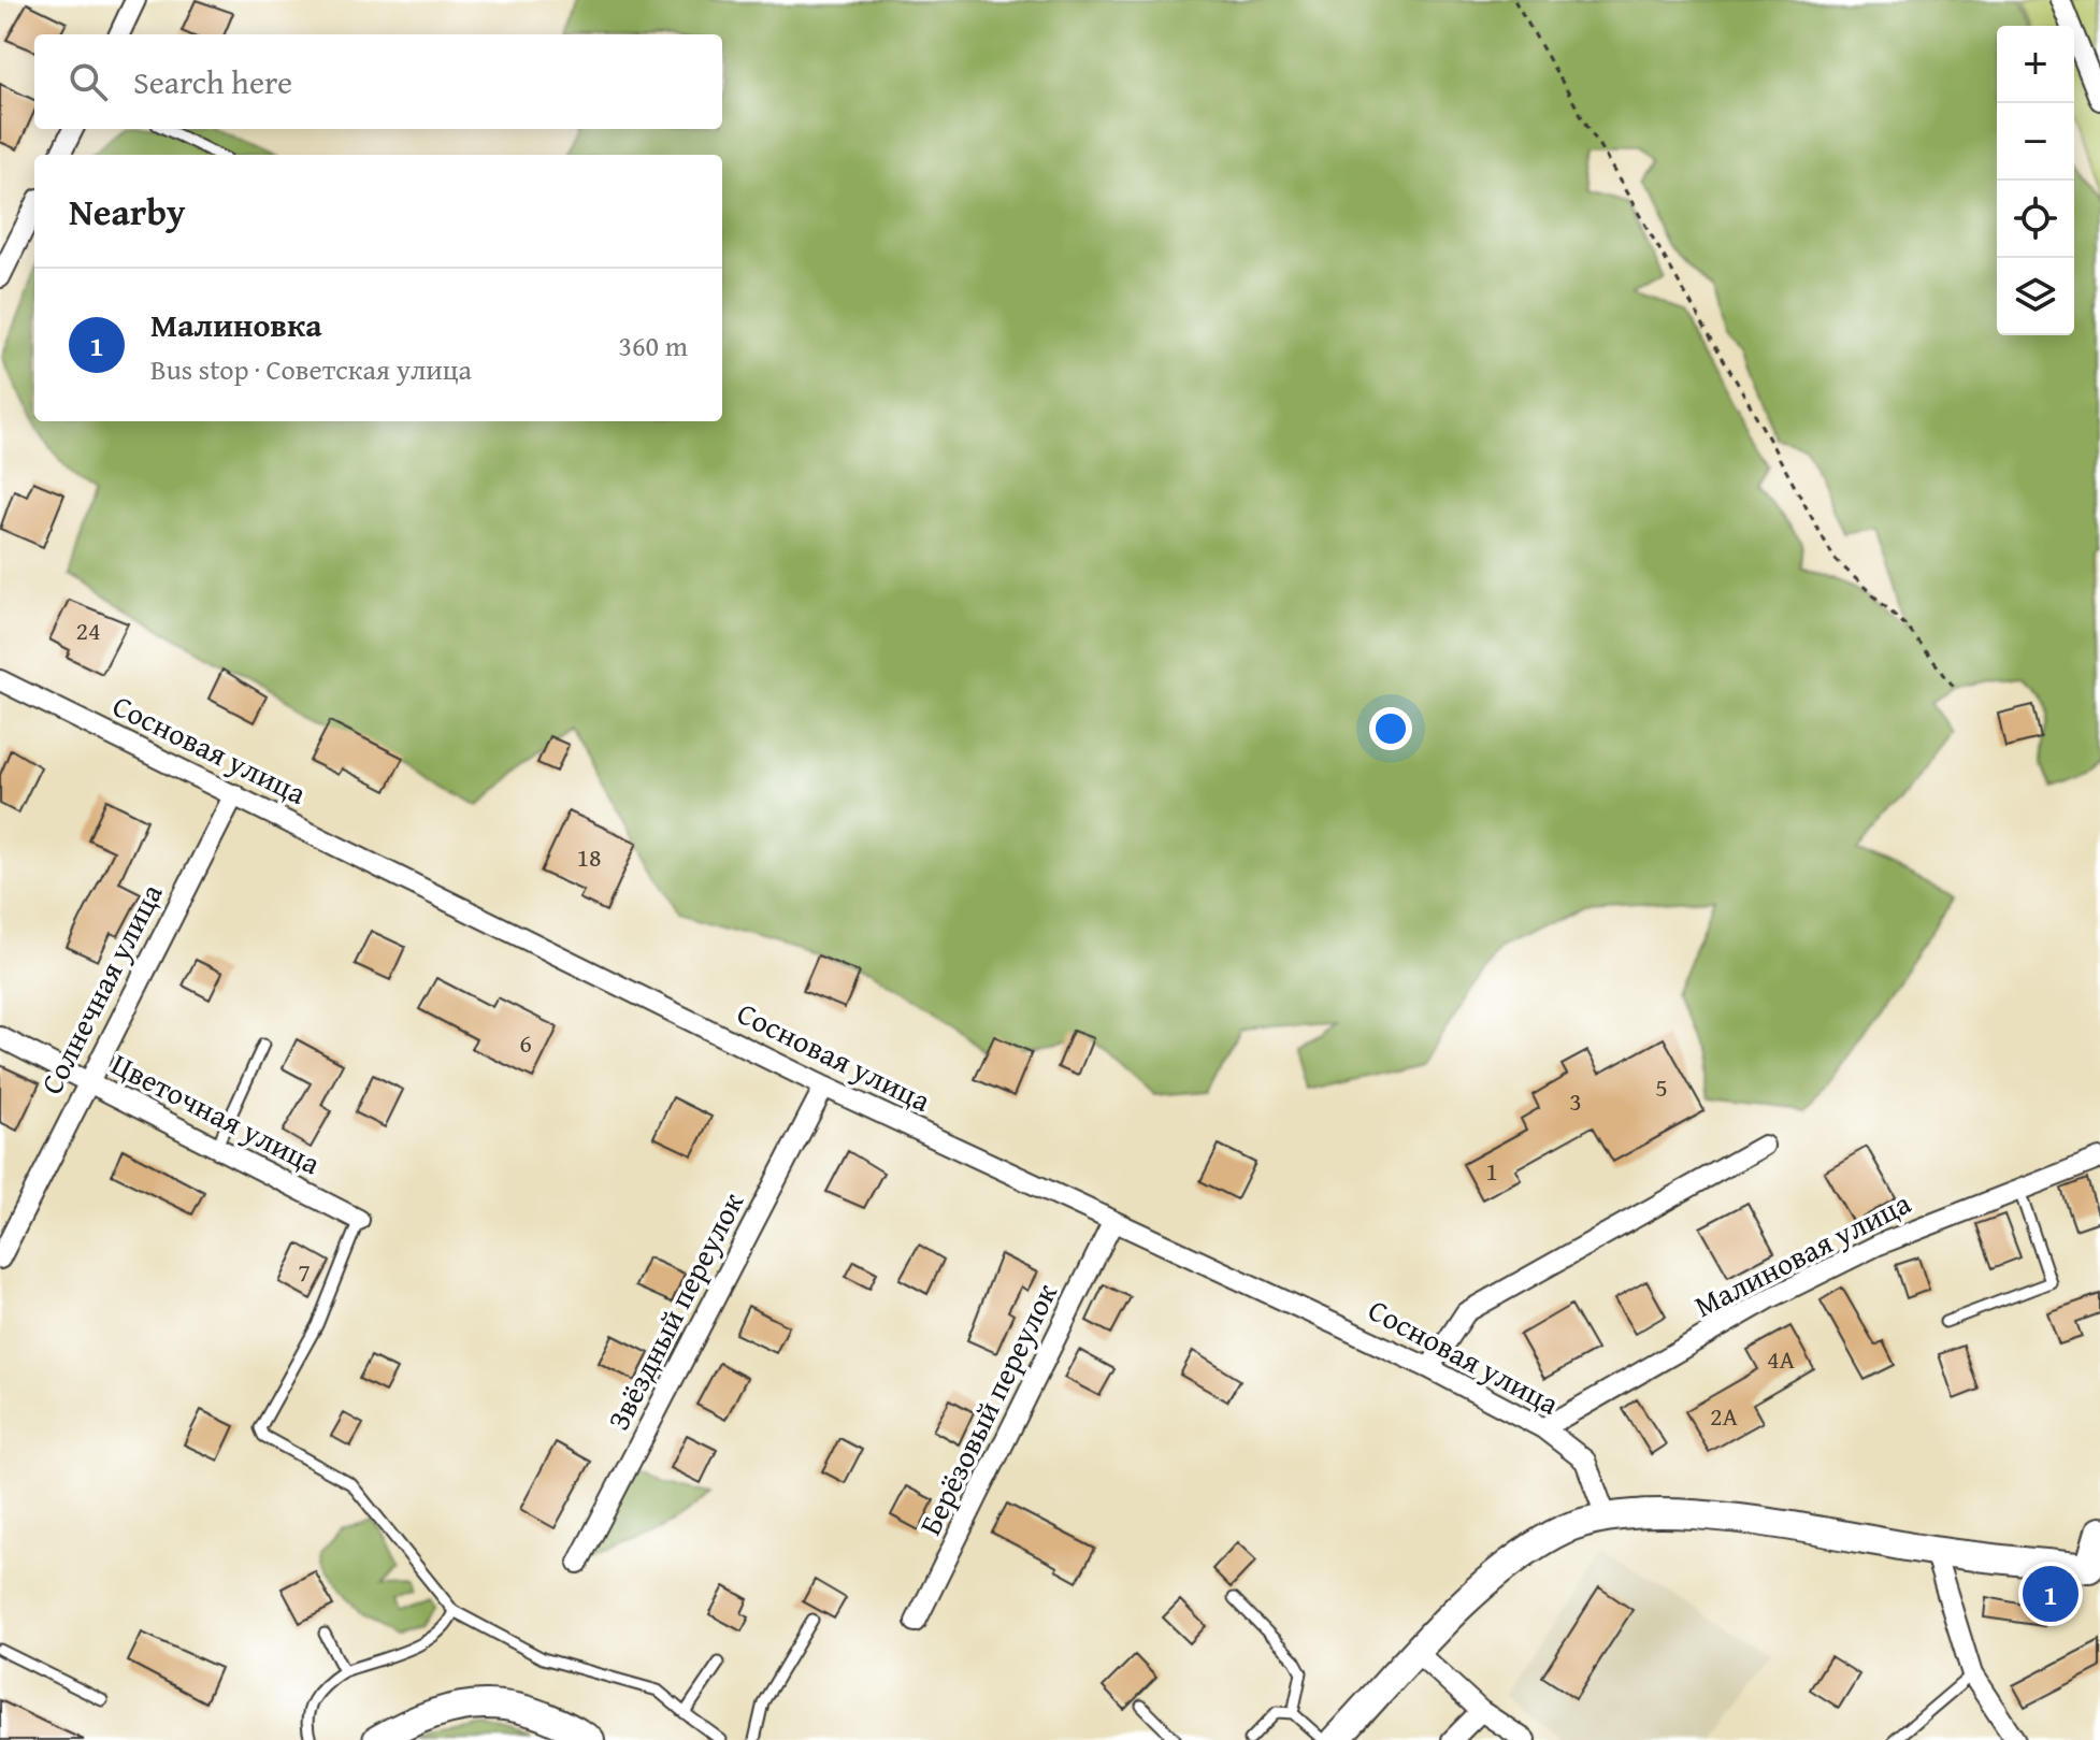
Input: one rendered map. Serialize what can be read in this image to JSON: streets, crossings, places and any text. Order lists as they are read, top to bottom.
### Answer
{
  "streets": {
    "street": [
      "Сосновая улица",
      "Солнечная улица",
      "Цветочная улица",
      "Малиновая улица",
      "Звёздный переулок",
      "Берёзовый переулок"
    ]
  },
  "crossings": [
    ["Сосновая улица", "Солнечная улица"],
    ["Сосновая улица", "Малиновая улица"],
    ["Сосновая улица", "Звёздный переулок"],
    ["Сосновая улица", "Берёзовый переулок"],
    ["Солнечная улица", "Цветочная улица"]
  ],
  "house_numbers": [
    "24",
    "18",
    "6",
    "5",
    "3",
    "1",
    "7",
    "4А",
    "2А"
  ],
  "page": {
    "map_buttons": ["+", "−"],
    "search": "Search here",
    "heading": "Nearby",
    "list": [
      {
        "mark": "1",
        "name": "Малиновка",
        "note": "Bus stop · Советская улица",
        "value": "360 m"
      }
    ],
    "pins": "1"
  }
}
